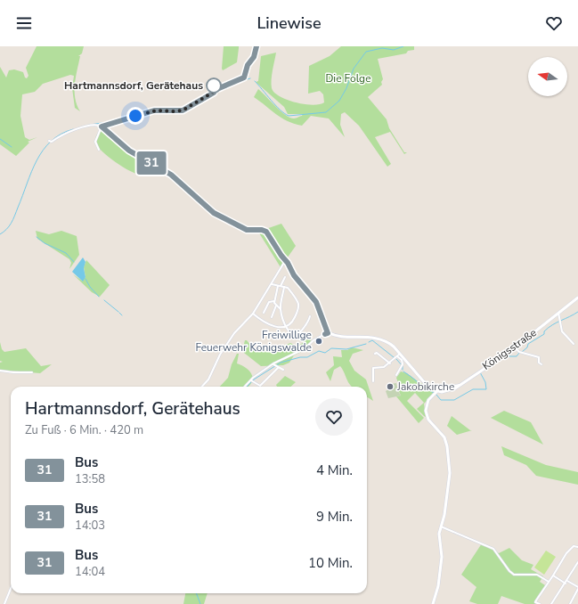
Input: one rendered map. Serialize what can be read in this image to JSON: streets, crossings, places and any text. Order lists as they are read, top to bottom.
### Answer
{
  "streets": {
    "street": ["Königsstraße"]
  },
  "parks": ["Die Folge"],
  "places": ["Hartmannsdorf, Gerätehaus", "Freiwillige Feuerwehr Königswalde", "Jakobikirche"],
  "lines": ["bus line 31"],
  "north": "left",
  "page": {
    "header": "Linewise",
    "on_map": "31",
    "heading": ["Hartmannsdorf, Gerätehaus", "Zu Fuß · 6 Min. · 420 m"],
    "list": [
      {
        "mark": "31",
        "name": "Bus",
        "note": "13:58",
        "value": "4 Min."
      },
      {
        "mark": "31",
        "name": "Bus",
        "note": "14:03",
        "value": "9 Min."
      },
      {
        "mark": "31",
        "name": "Bus",
        "note": "14:04",
        "value": "10 Min."
      }
    ]
  }
}
